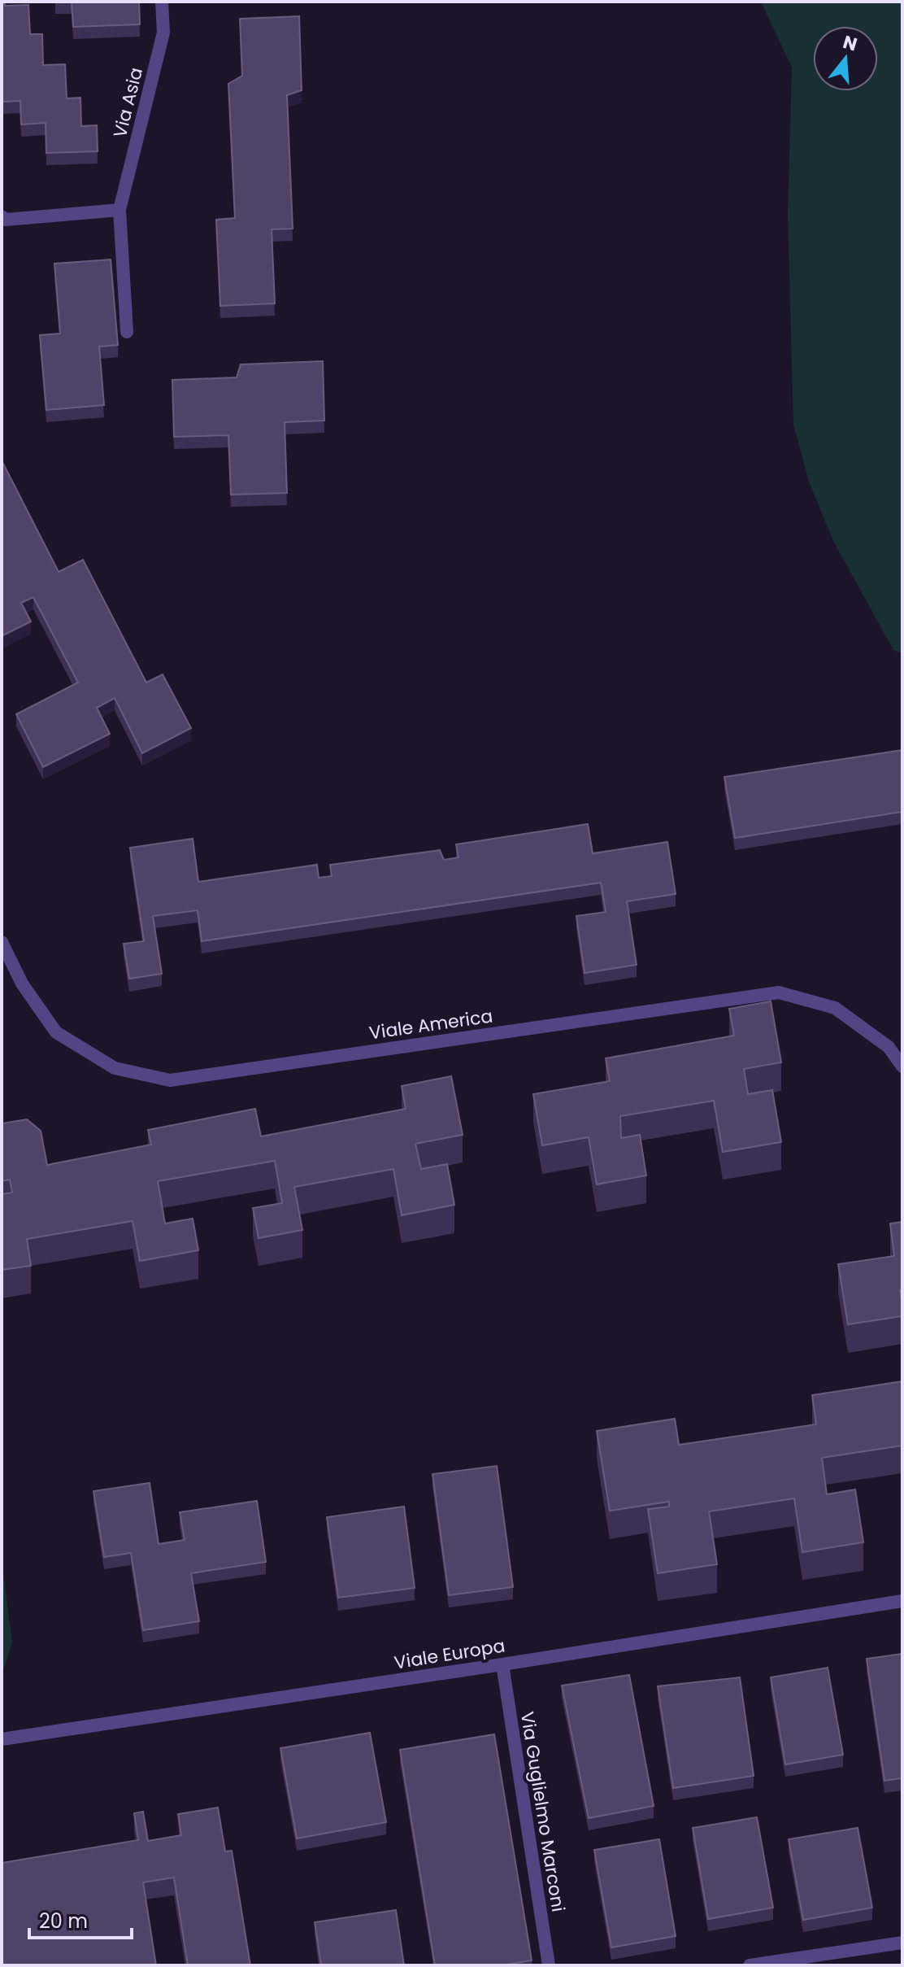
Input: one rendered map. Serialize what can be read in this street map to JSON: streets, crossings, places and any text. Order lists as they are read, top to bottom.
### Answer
{
  "streets": {
    "street": [
      "Via Asia",
      "Viale America",
      "Viale Europa",
      "Via Guglielmo Marconi"
    ]
  },
  "crossings": [
    ["Viale Europa", "Via Guglielmo Marconi"]
  ],
  "scale_bar": "20 m",
  "north": "top"
}
